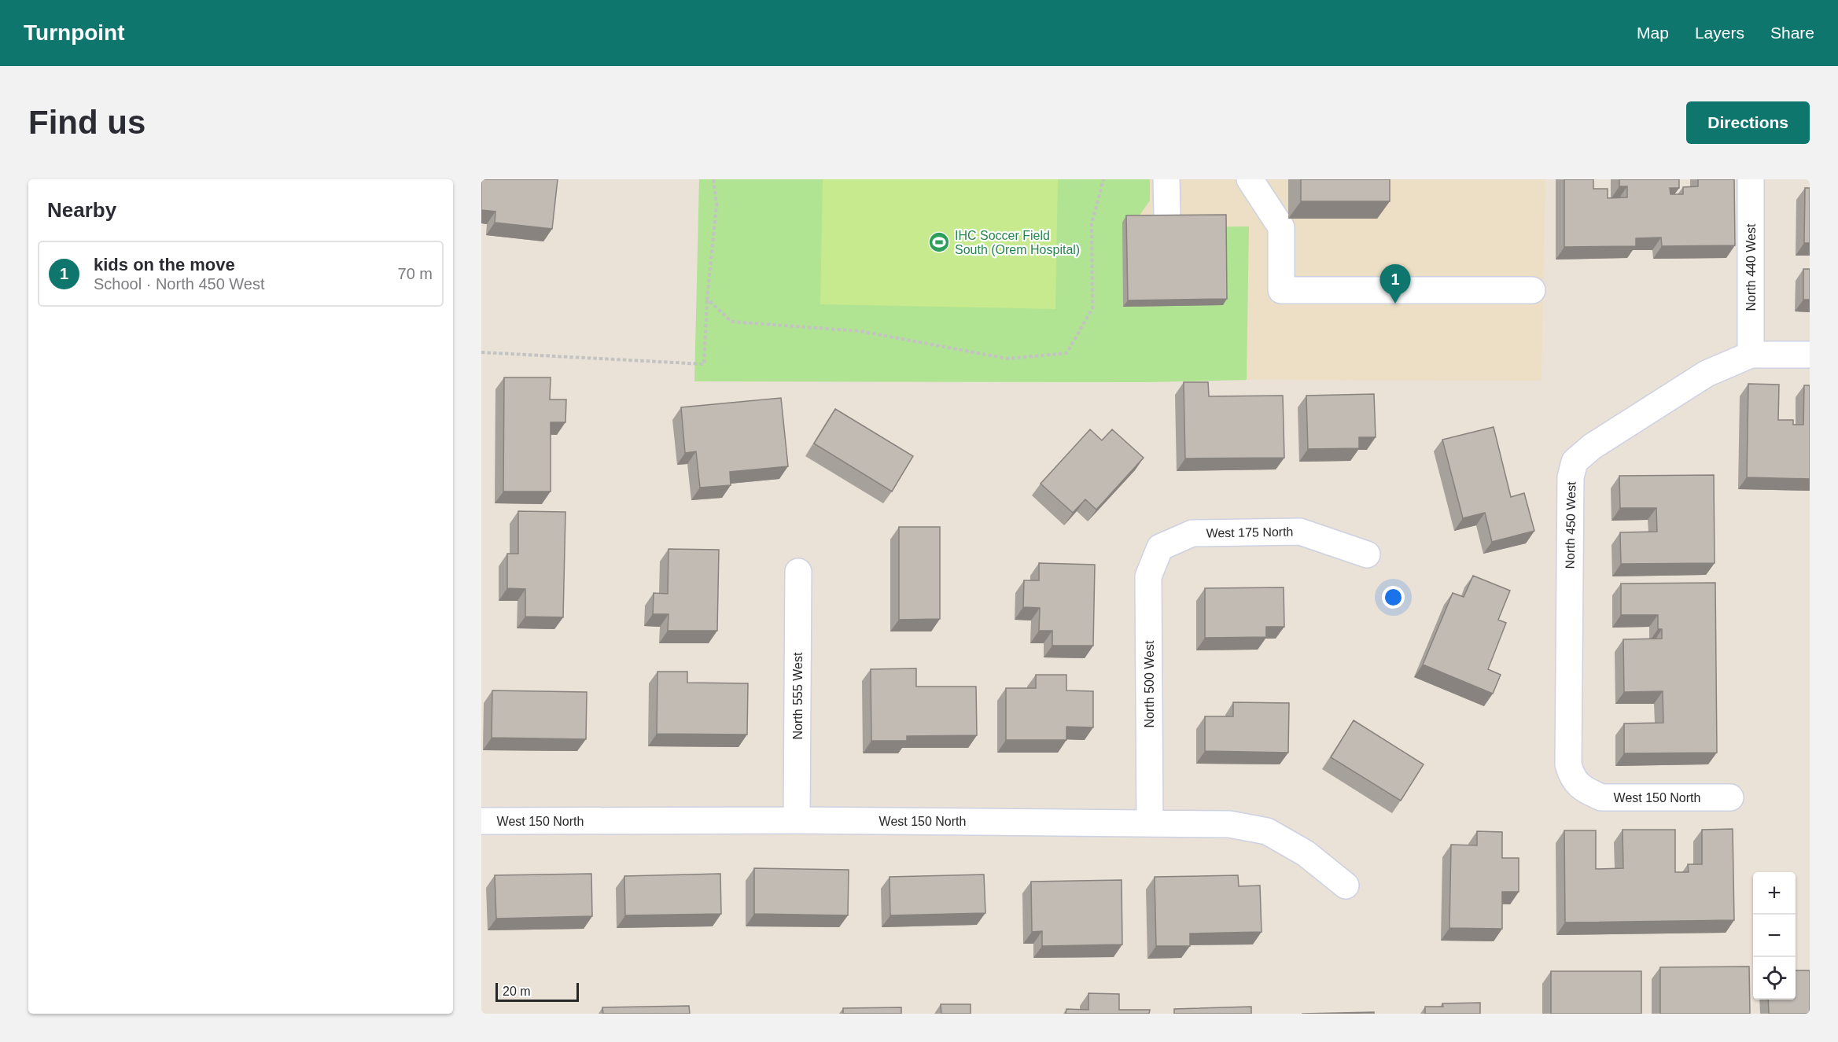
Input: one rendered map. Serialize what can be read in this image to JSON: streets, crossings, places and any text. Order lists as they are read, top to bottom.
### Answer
{
  "streets": {
    "street": [
      "North 440 West",
      "North 450 West",
      "West 175 North",
      "North 500 West",
      "North 555 West",
      "West 150 North"
    ]
  },
  "crossings": [
    ["North 440 West", "North 450 West"],
    ["North 450 West", "West 150 North"],
    ["West 175 North", "North 500 West"],
    ["North 500 West", "West 150 North"],
    ["North 555 West", "West 150 North"]
  ],
  "places": {
    "sports": ["IHC Soccer Field South (Orem Hospital)"]
  },
  "scale_bar": "20 m",
  "page": {
    "header": "Turnpoint",
    "nav": ["Map", "Layers", "Share"],
    "buttons": "Directions",
    "title": "Find us",
    "heading": "Nearby",
    "list": [
      {
        "mark": "1",
        "name": "kids on the move",
        "note": "School · North 450 West",
        "value": "70 m"
      }
    ],
    "pins": "1",
    "map_buttons": ["+", "−"],
    "scale": "20 m"
  }
}
